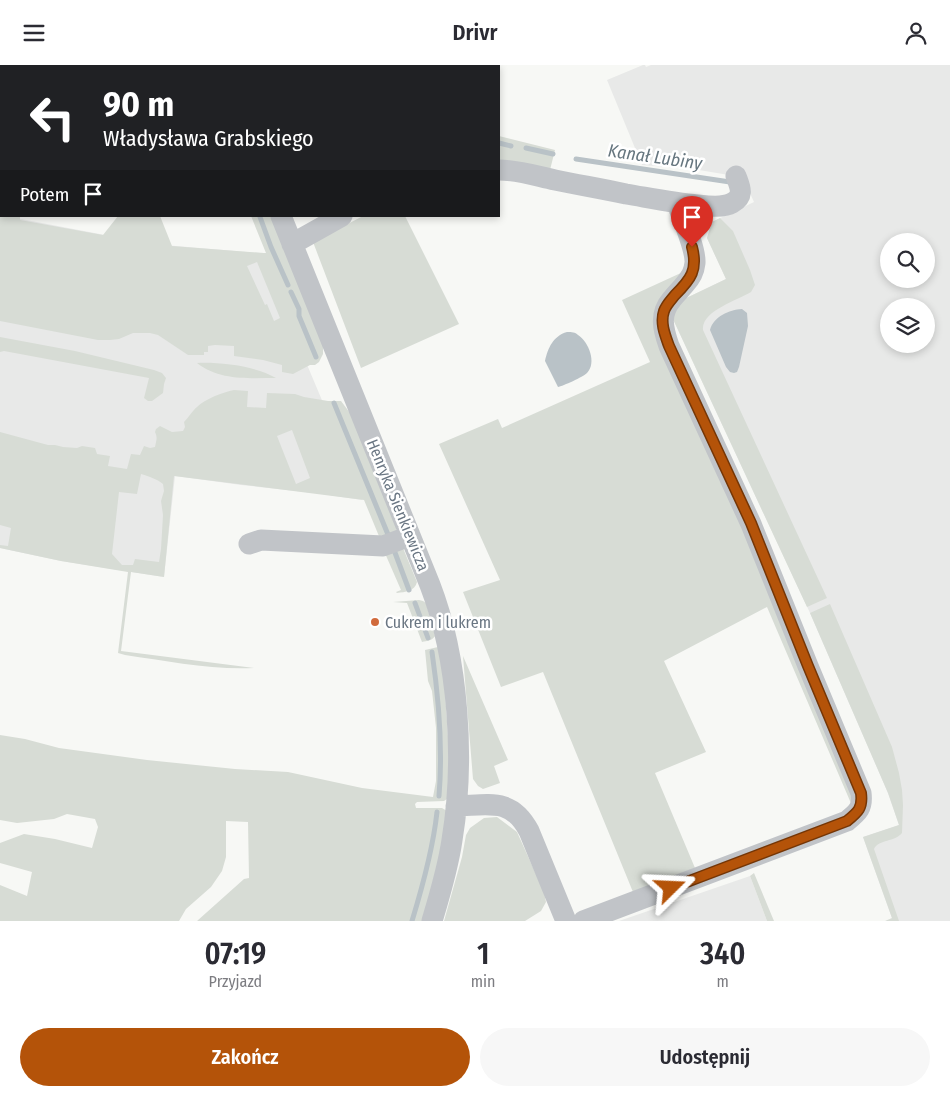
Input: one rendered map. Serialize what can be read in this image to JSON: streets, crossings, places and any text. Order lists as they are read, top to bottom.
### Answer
{
  "streets": {
    "street": ["Henryka Sienkiewicza"]
  },
  "water": ["Kanał Lubiny"],
  "places": ["Cukrem i lukrem"],
  "page": {
    "header": "Drivr",
    "turn": ["90 m", "Władysława Grabskiego"],
    "then": "Potem",
    "eta": [
      "07:19",
      "Przyjazd",
      "1",
      "min",
      "340",
      "m"
    ],
    "buttons": ["Zakończ", "Udostępnij"]
  }
}
